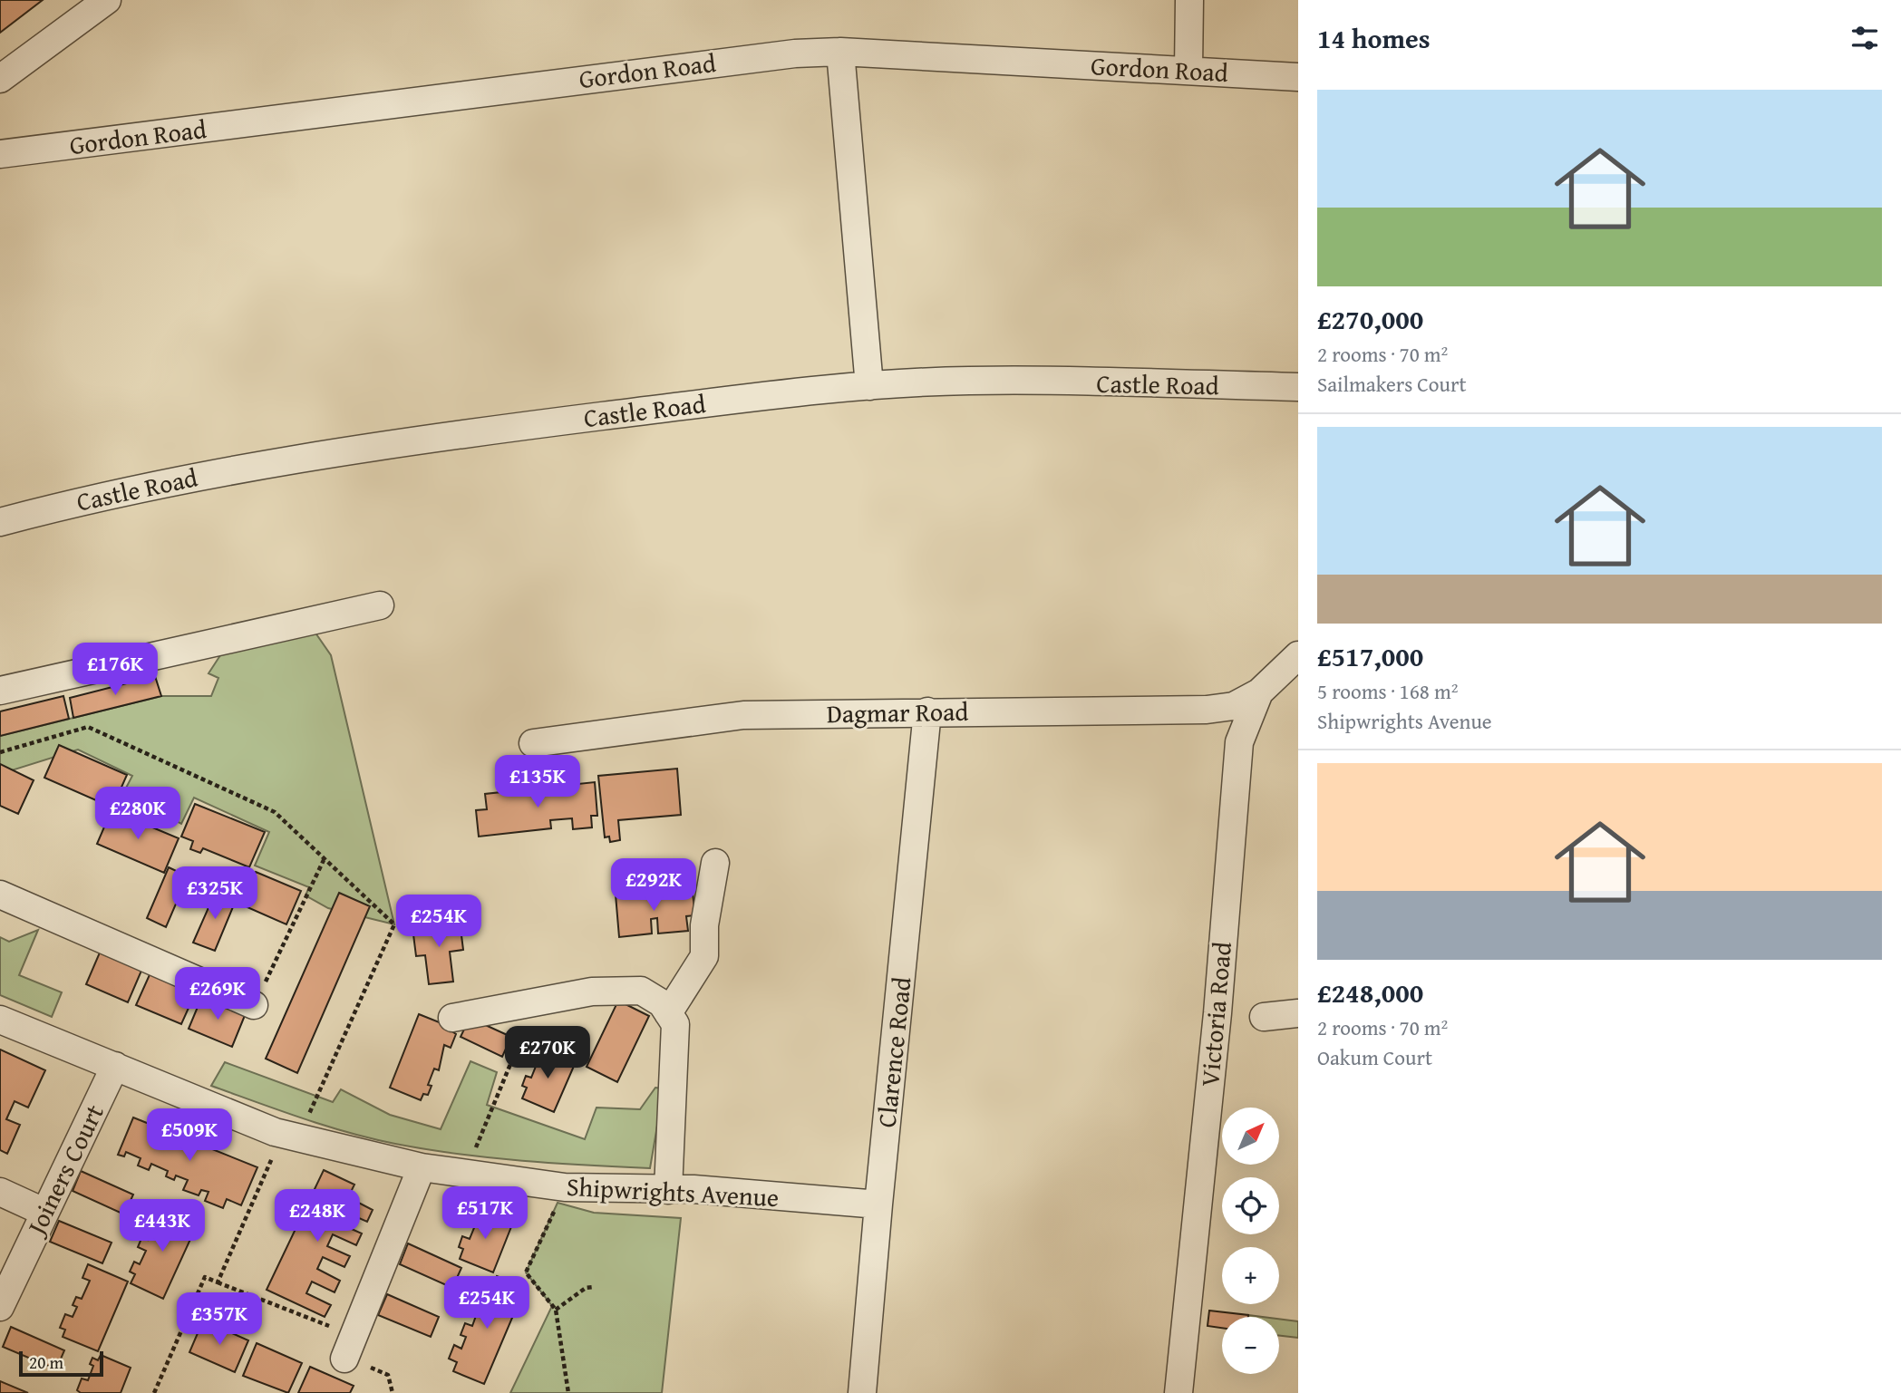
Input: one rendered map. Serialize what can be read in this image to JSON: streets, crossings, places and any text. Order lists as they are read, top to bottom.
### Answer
{
  "streets": {
    "street": [
      "Gordon Road",
      "Castle Road",
      "Dagmar Road",
      "Victoria Road",
      "Clarence Road",
      "Joiners Court",
      "Shipwrights Avenue"
    ]
  },
  "crossings": [
    ["Dagmar Road", "Victoria Road"],
    ["Dagmar Road", "Clarence Road"],
    ["Clarence Road", "Shipwrights Avenue"],
    ["Joiners Court", "Shipwrights Avenue"]
  ],
  "scale_bar": "20 m",
  "north": "top right",
  "page": {
    "heading": "14 homes",
    "list": [
      {
        "name": "£270,000",
        "note": "2 rooms · 70 m² · Sailmakers Court"
      },
      {
        "name": "£517,000",
        "note": "5 rooms · 168 m² · Shipwrights Avenue"
      },
      {
        "name": "£248,000",
        "note": "2 rooms · 70 m² · Oakum Court"
      }
    ],
    "price": [
      "£176K",
      "£135K",
      "£280K",
      "£292K",
      "£325K",
      "£254K",
      "£269K",
      "£270K",
      "£509K",
      "£517K",
      "£248K",
      "£443K",
      "£254K",
      "£357K"
    ],
    "map_buttons": ["+", "−"],
    "scale": "20 m"
  }
}
